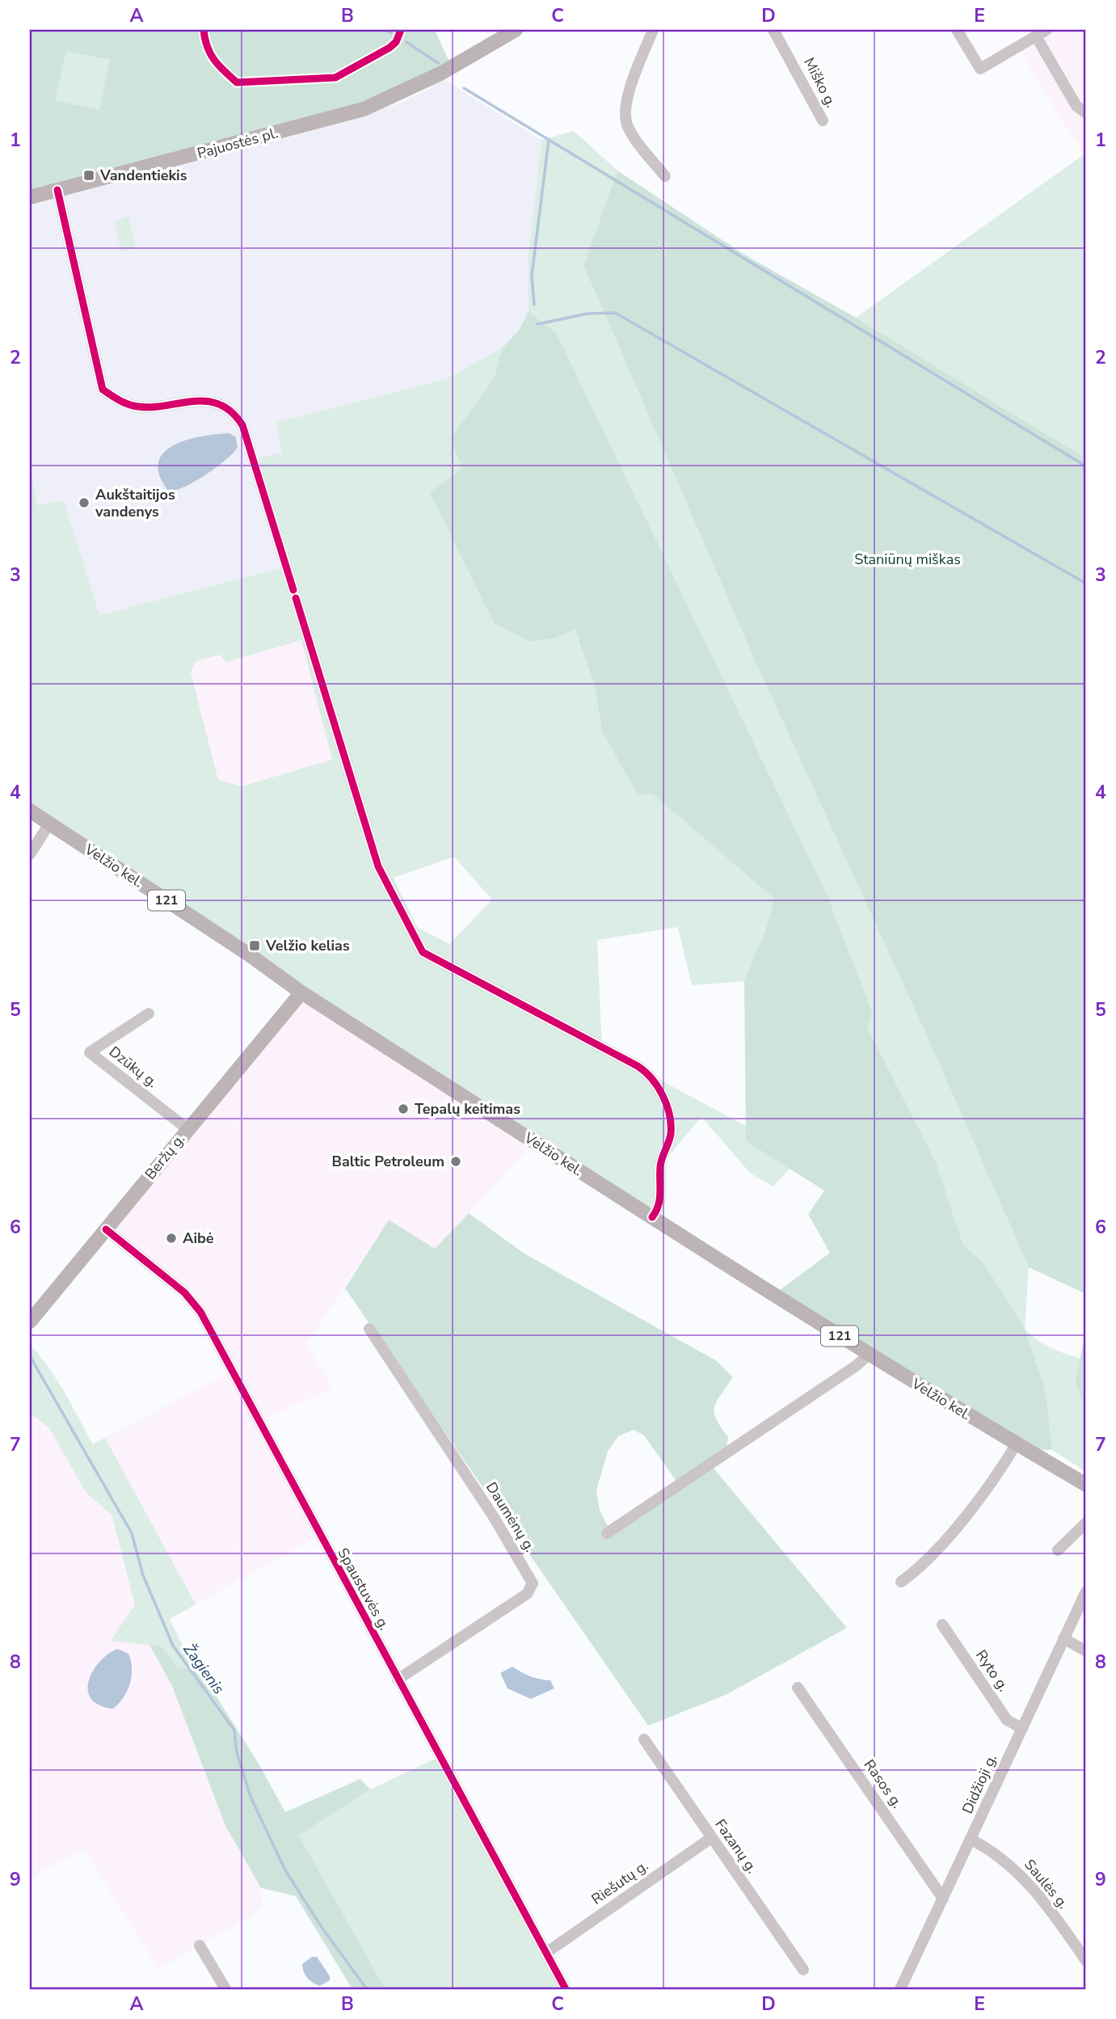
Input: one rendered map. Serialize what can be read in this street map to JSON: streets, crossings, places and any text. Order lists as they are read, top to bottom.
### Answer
{
  "streets": {
    "main road": [
      "Pajuostės pl.",
      "Velžio kel.",
      "121",
      "Beržų g."
    ],
    "street": [
      "Miško g.",
      "Dzūkų g.",
      "Daumėnų g.",
      "Spaustuvės g.",
      "Ryto g.",
      "Rasos g.",
      "Didžioji g.",
      "Fazanų g.",
      "Riešutų g.",
      "Saulės g."
    ]
  },
  "crossings": [
    ["Velžio kel.", "Beržų g."],
    ["Dzūkų g.", "Beržų g."],
    ["Beržų g.", "Spaustuvės g."],
    ["Daumėnų g.", "Spaustuvės g."],
    ["Spaustuvės g.", "Riešutų g."],
    ["Ryto g.", "Didžioji g."],
    ["Rasos g.", "Didžioji g."],
    ["Didžioji g.", "Saulės g."],
    ["Fazanų g.", "Riešutų g."]
  ],
  "water": ["Žagienis"],
  "parks": ["Staniūnų miškas"],
  "places": {
    "transit": ["Vandentiekis", "Velžio kelias"],
    "other": [
      "Aukštaitijos vandenys",
      "Tepalų keitimas",
      "Baltic Petroleum",
      "Aibė"
    ]
  },
  "grid": {
    "columns": [
      "A",
      "B",
      "C",
      "D",
      "E"
    ],
    "rows": [
      "1",
      "2",
      "3",
      "4",
      "5",
      "6",
      "7",
      "8",
      "9"
    ]
  }
}
